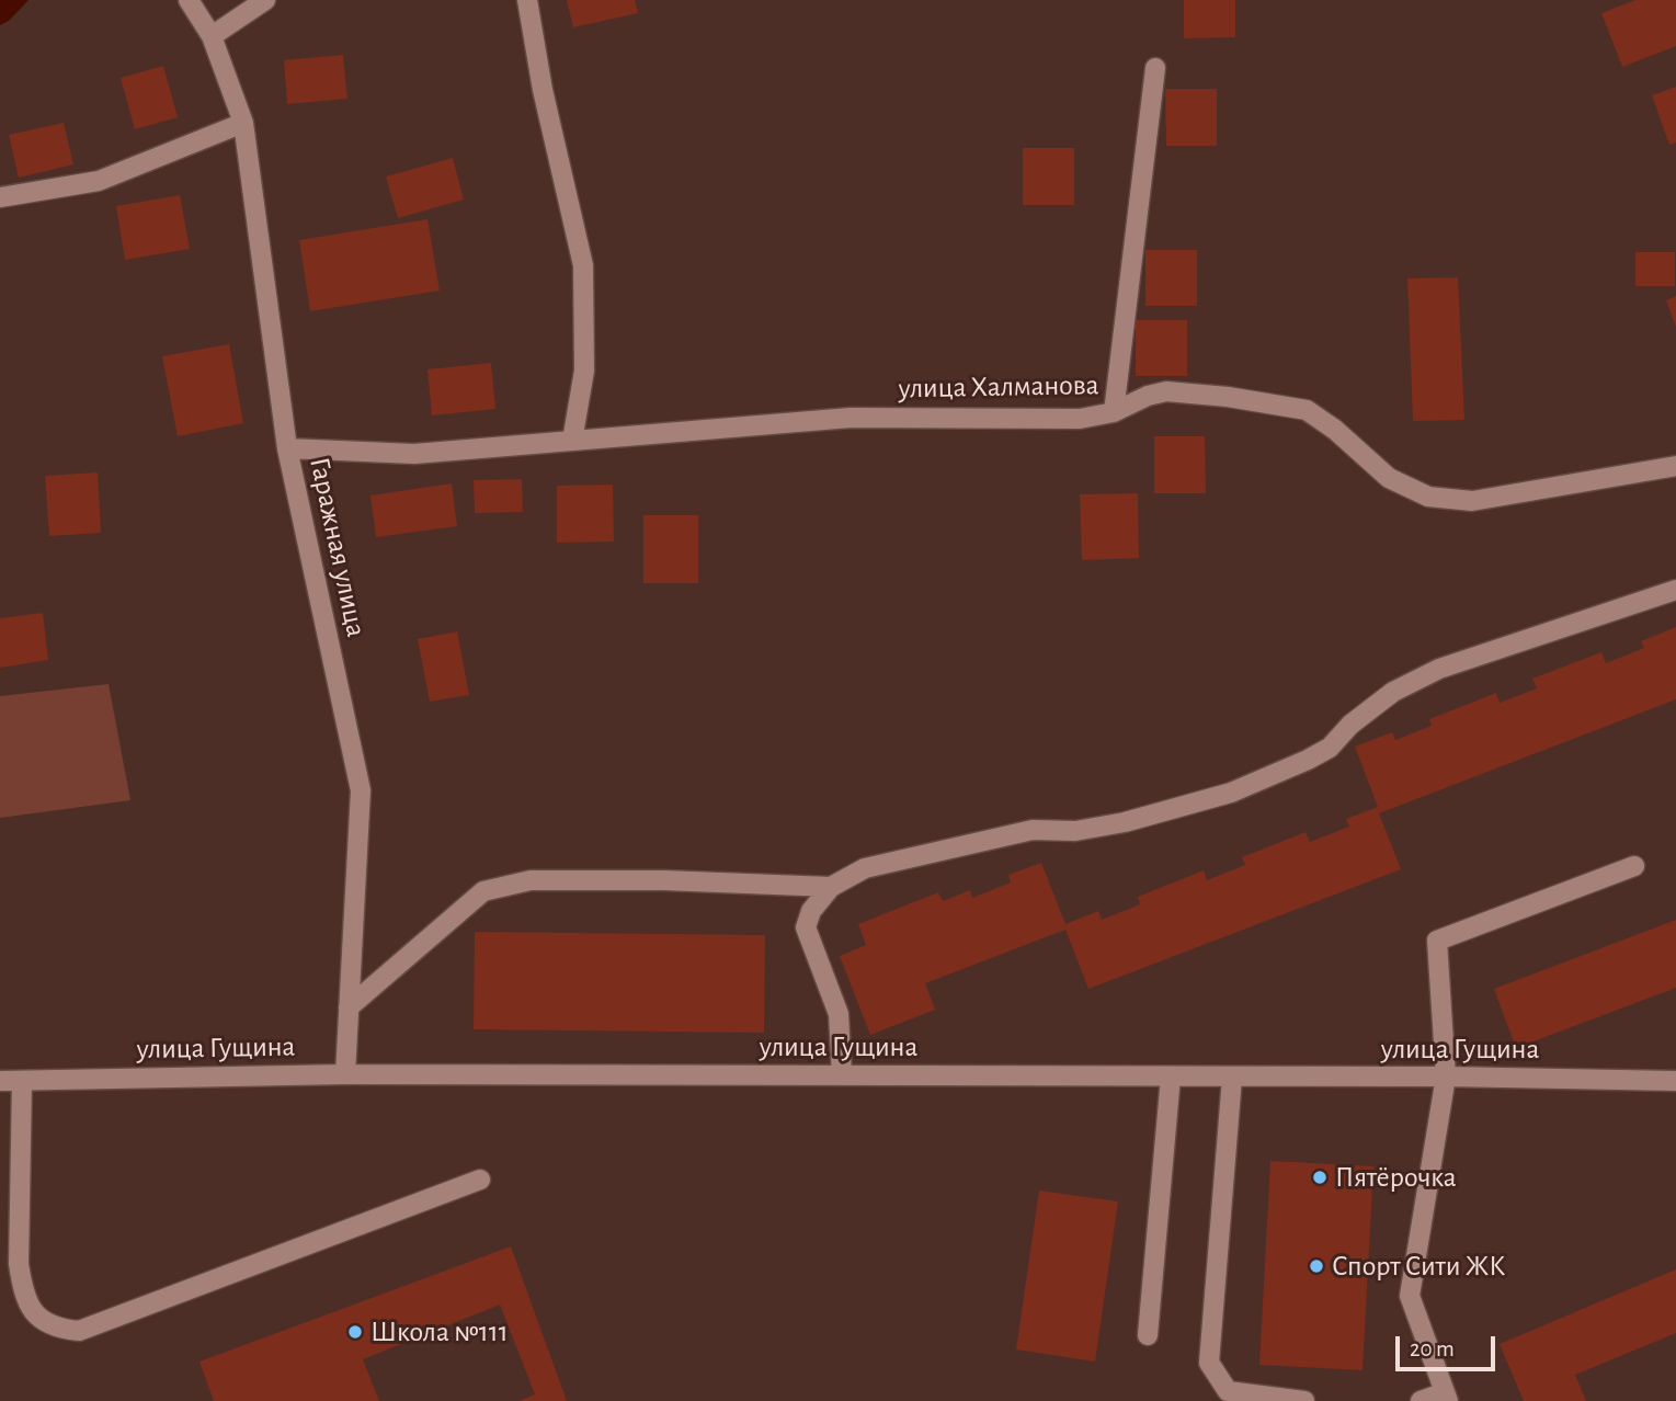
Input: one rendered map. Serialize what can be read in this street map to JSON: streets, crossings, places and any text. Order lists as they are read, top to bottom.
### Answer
{
  "streets": {
    "street": ["улица Халманова", "Гаражная улица", "улица Гущина"]
  },
  "crossings": [
    ["улица Халманова", "Гаражная улица"],
    ["Гаражная улица", "улица Гущина"]
  ],
  "places": ["Пятёрочка", "Спорт Сити ЖК", "Школа №111"],
  "scale_bar": "20 m"
}
